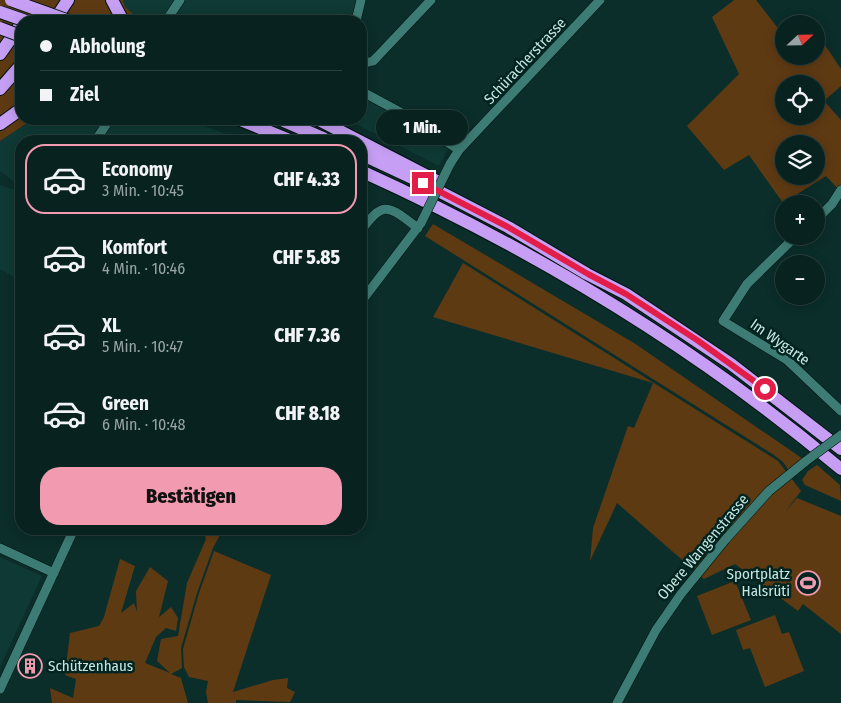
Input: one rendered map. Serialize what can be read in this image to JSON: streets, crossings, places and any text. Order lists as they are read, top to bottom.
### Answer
{
  "streets": {
    "street": ["Schüracherstrasse", "Im Wygarte", "Obere Wangenstrasse"]
  },
  "places": {
    "sports": ["Sportplatz Halsrüti"],
    "building": ["Schützenhaus"]
  },
  "north": "right",
  "page": {
    "map_buttons": ["+", "−"],
    "banner": ["Abholung", "Ziel"],
    "bubble": "1 Min.",
    "list": [
      {
        "name": "Economy",
        "note": "3 Min. · 10:45",
        "value": "CHF 4.33"
      },
      {
        "name": "Komfort",
        "note": "4 Min. · 10:46",
        "value": "CHF 5.85"
      },
      {
        "name": "XL",
        "note": "5 Min. · 10:47",
        "value": "CHF 7.36"
      },
      {
        "name": "Green",
        "note": "6 Min. · 10:48",
        "value": "CHF 8.18"
      }
    ],
    "buttons": "Bestätigen"
  }
}
